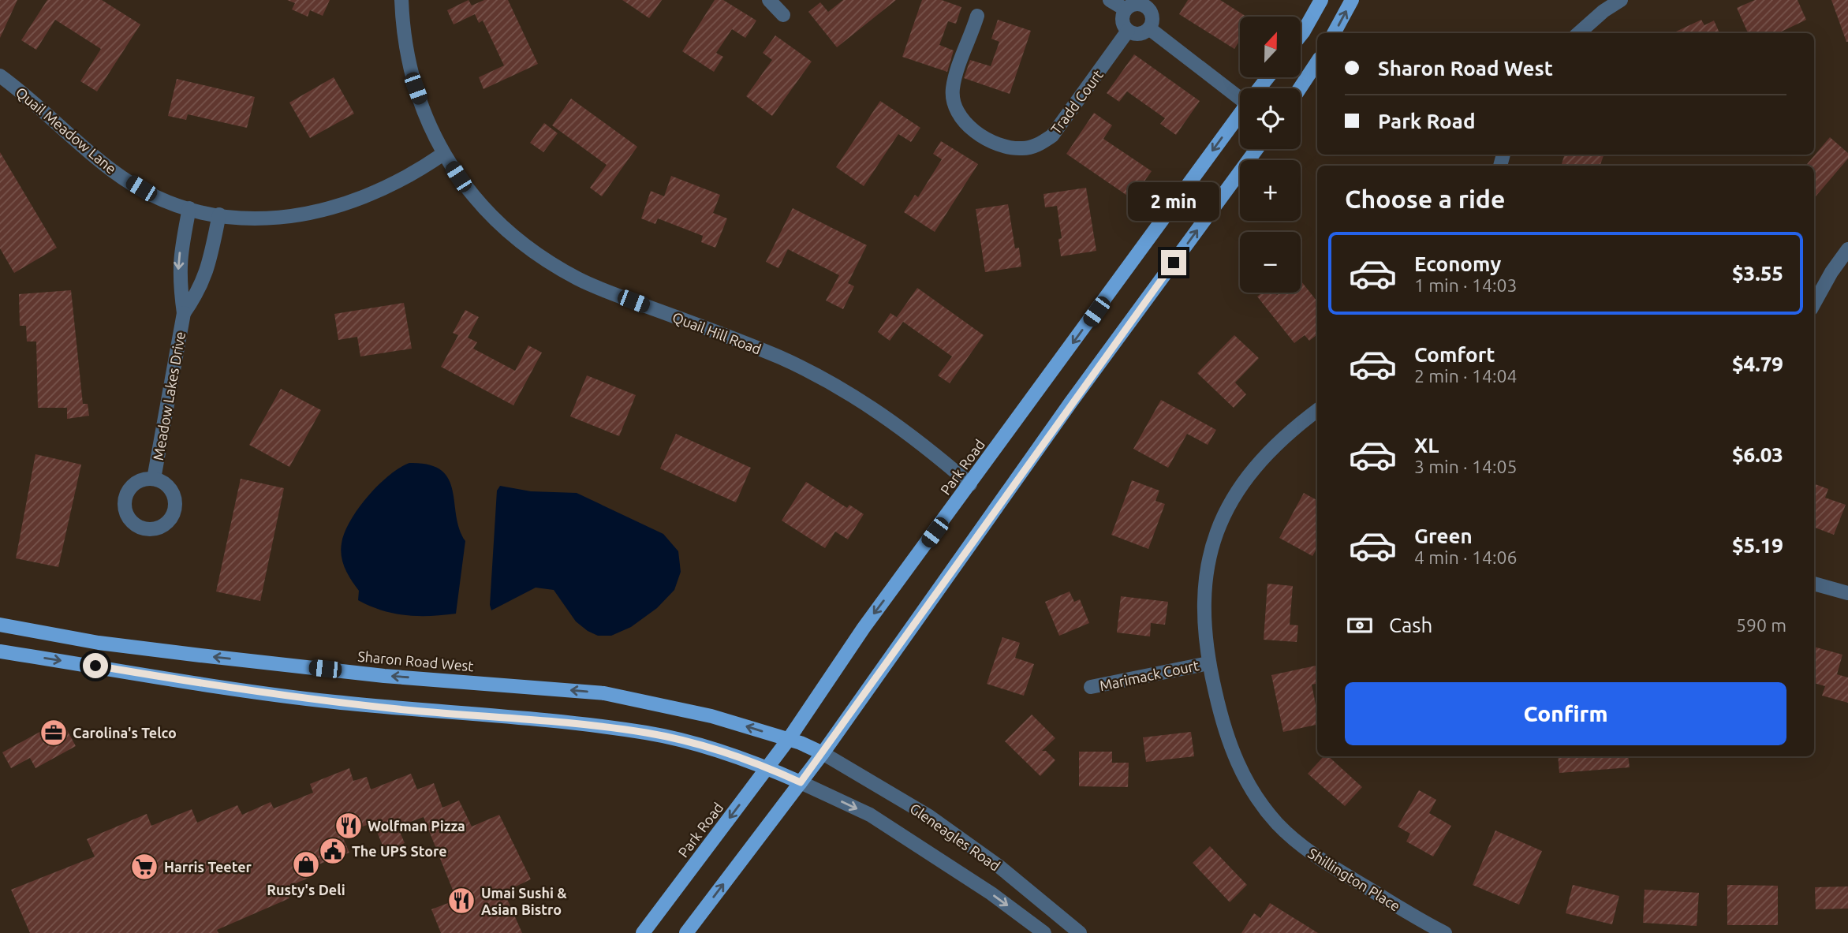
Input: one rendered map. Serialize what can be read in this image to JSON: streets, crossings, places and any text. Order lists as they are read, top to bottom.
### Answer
{
  "streets": {
    "main road": ["Park Road", "Sharon Road West"],
    "street": [
      "Tradd Court",
      "Quail Meadow Lane",
      "Quail Hill Road",
      "Meadow Lakes Drive",
      "Marimack Court",
      "Gleneagles Road",
      "Shillington Place"
    ]
  },
  "crossings": [
    ["Quail Meadow Lane", "Quail Hill Road"],
    ["Quail Meadow Lane", "Meadow Lakes Drive"],
    ["Quail Hill Road", "Park Road"],
    ["Park Road", "Sharon Road West"],
    ["Sharon Road West", "Gleneagles Road"],
    ["Marimack Court", "Shillington Place"]
  ],
  "places": {
    "office": ["Carolina's Telco"],
    "restaurant": ["Wolfman Pizza", "Umai Sushi & Asian Bistro"],
    "public building": ["The UPS Store"],
    "shop": ["Rusty's Deli"],
    "supermarket": ["Harris Teeter"]
  },
  "north": "top",
  "page": {
    "map_buttons": ["+", "−"],
    "banner": ["Sharon Road West", "Park Road"],
    "heading": "Choose a ride",
    "bubble": "2 min",
    "list": [
      {
        "name": "Economy",
        "note": "1 min · 14:03",
        "value": "$3.55"
      },
      {
        "name": "Comfort",
        "note": "2 min · 14:04",
        "value": "$4.79"
      },
      {
        "name": "XL",
        "note": "3 min · 14:05",
        "value": "$6.03"
      },
      {
        "name": "Green",
        "note": "4 min · 14:06",
        "value": "$5.19"
      }
    ],
    "pay": ["Cash", "590 m"],
    "buttons": "Confirm"
  }
}
